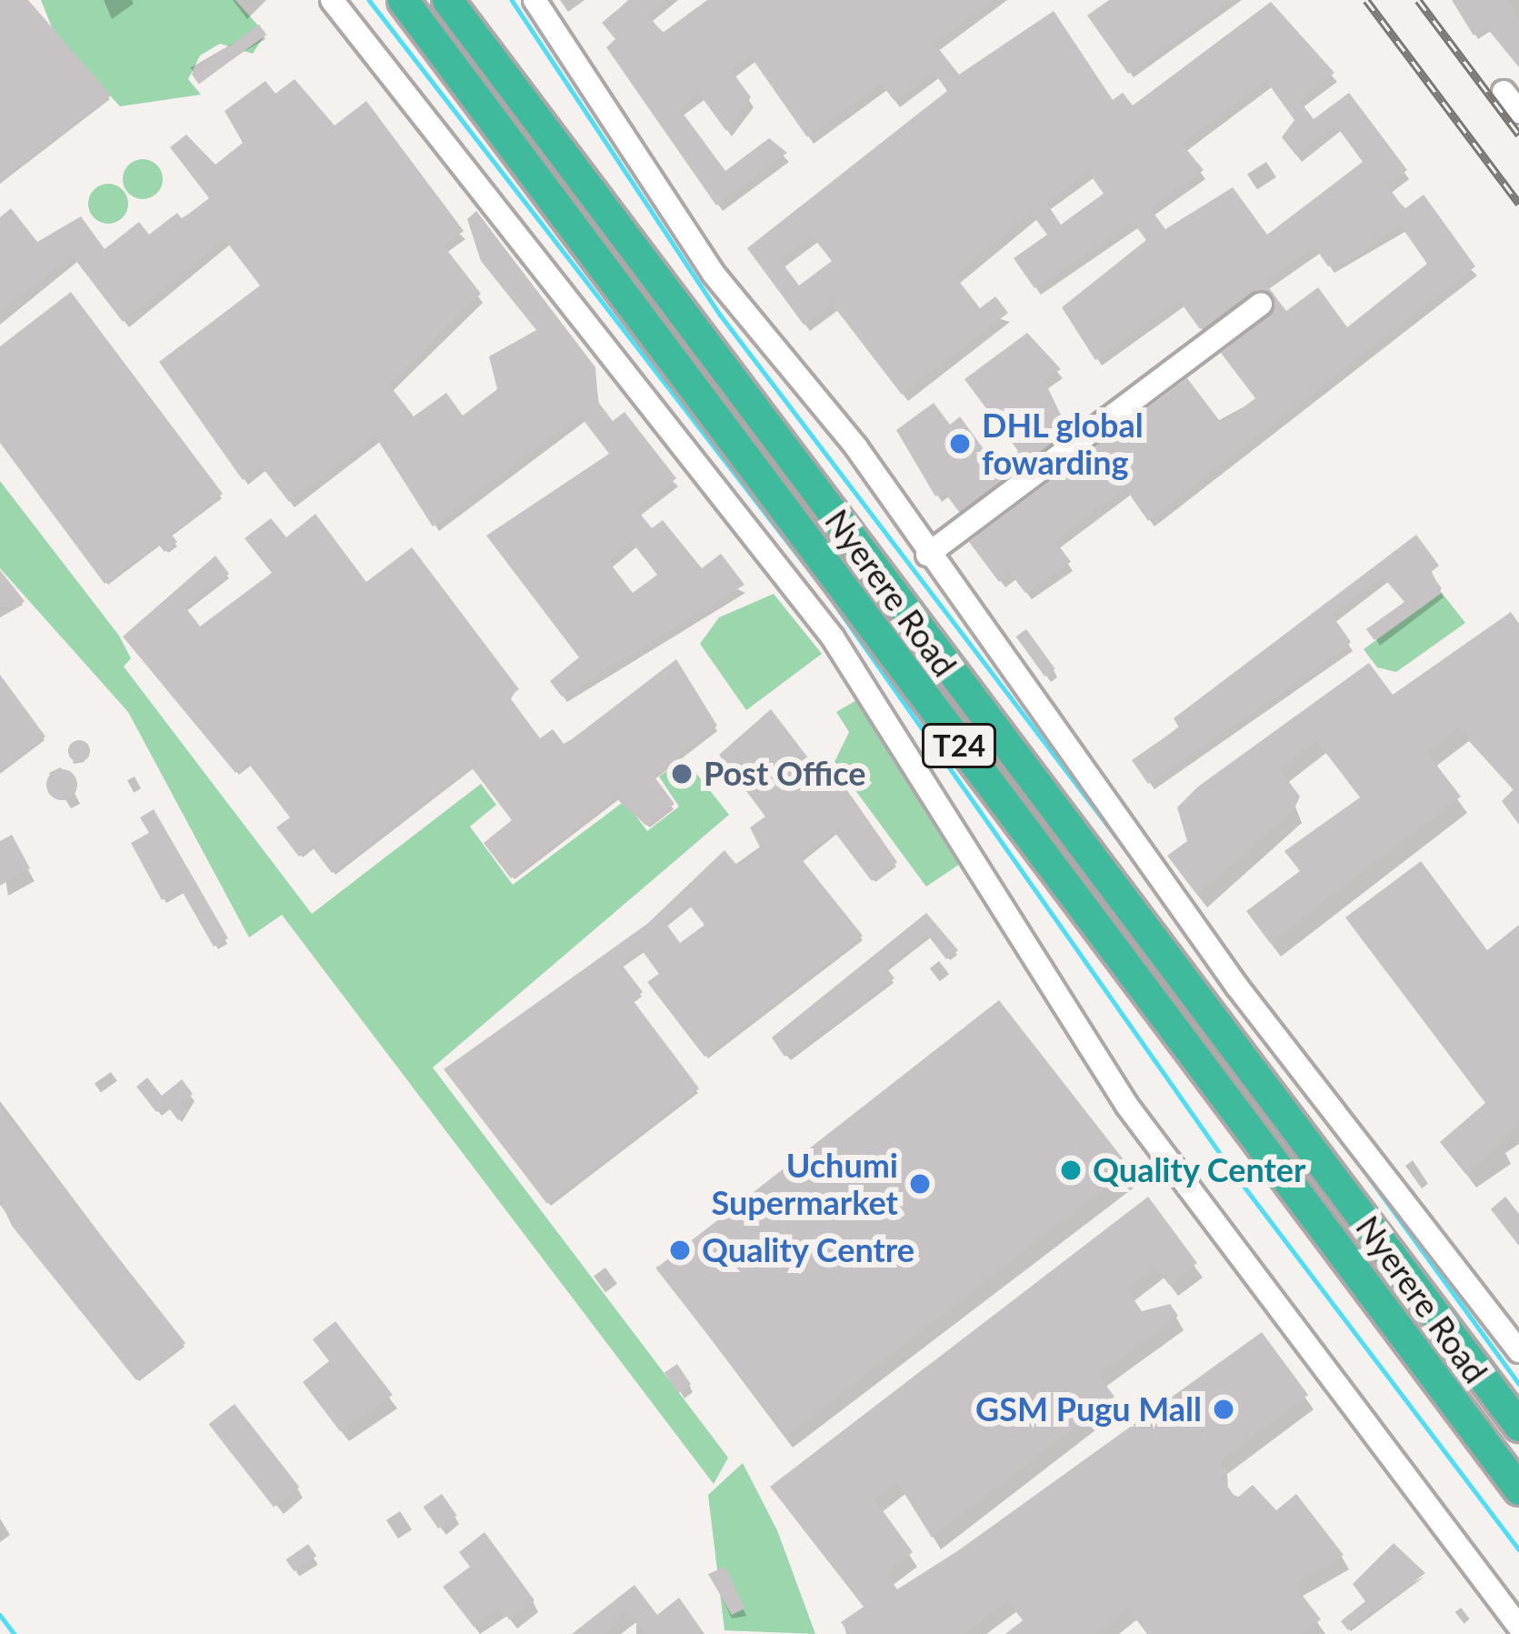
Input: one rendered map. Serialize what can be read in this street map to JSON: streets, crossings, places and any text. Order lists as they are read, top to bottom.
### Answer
{
  "streets": {
    "highway": ["Nyerere Road", "T24"]
  },
  "places": [
    "DHL global fowarding",
    "Post Office",
    "Quality Center",
    "Uchumi Supermarket",
    "Quality Centre",
    "GSM Pugu Mall"
  ]
}
